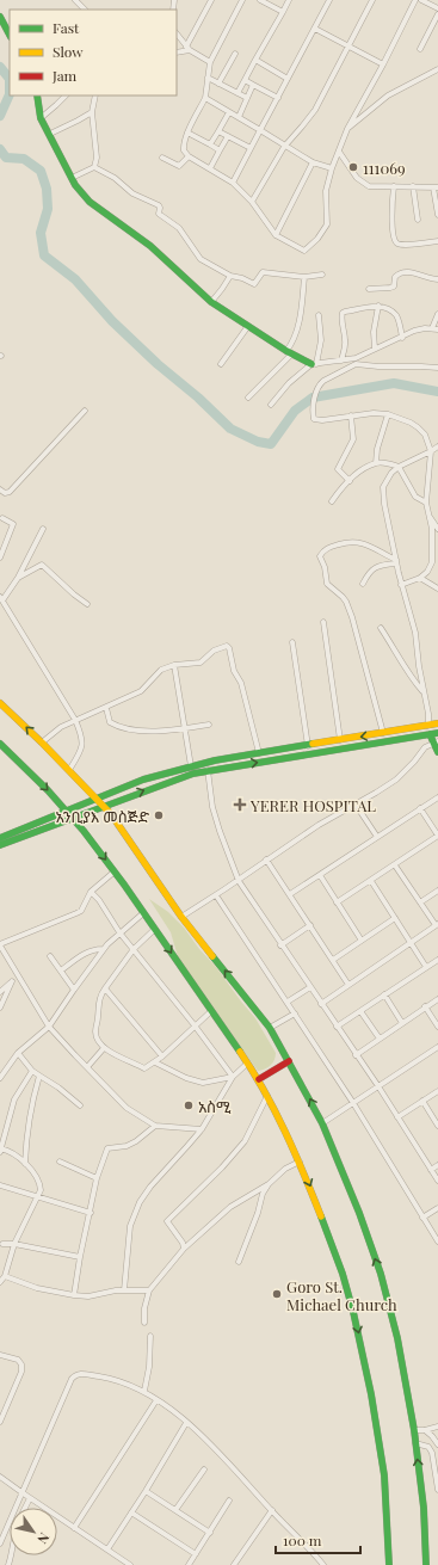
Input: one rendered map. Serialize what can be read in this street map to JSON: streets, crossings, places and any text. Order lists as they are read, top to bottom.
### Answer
{
  "places": {
    "other": [
      "111069",
      "አንቢያእ መስጅድ",
      "አስሚ",
      "Goro St. Michael Church"
    ],
    "health": ["YERER HOSPITAL"]
  },
  "legend": ["Fast", "Slow", "Jam"],
  "scale_bar": "100 m",
  "north": "bottom right"
}
